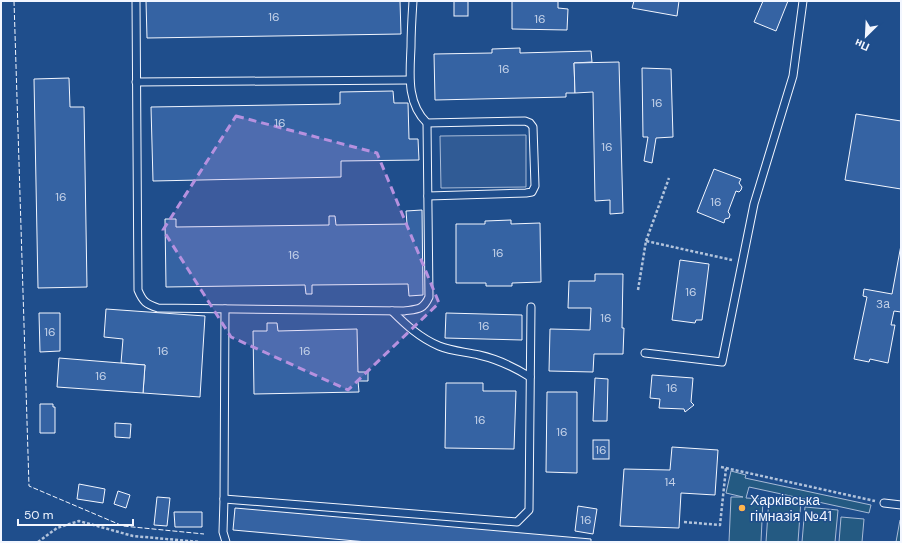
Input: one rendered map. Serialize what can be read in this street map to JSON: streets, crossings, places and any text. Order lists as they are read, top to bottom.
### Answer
{
  "places": ["Харківська гімназія №41"],
  "house_numbers": [
    "16",
    "16",
    "16",
    "16",
    "16",
    "16",
    "16",
    "16",
    "16",
    "16",
    "16",
    "3а",
    "16",
    "16",
    "16",
    "16",
    "16",
    "16",
    "16",
    "16",
    "16",
    "16",
    "14",
    "16"
  ],
  "scale_bar": "50 m",
  "north": "bottom left"
}
